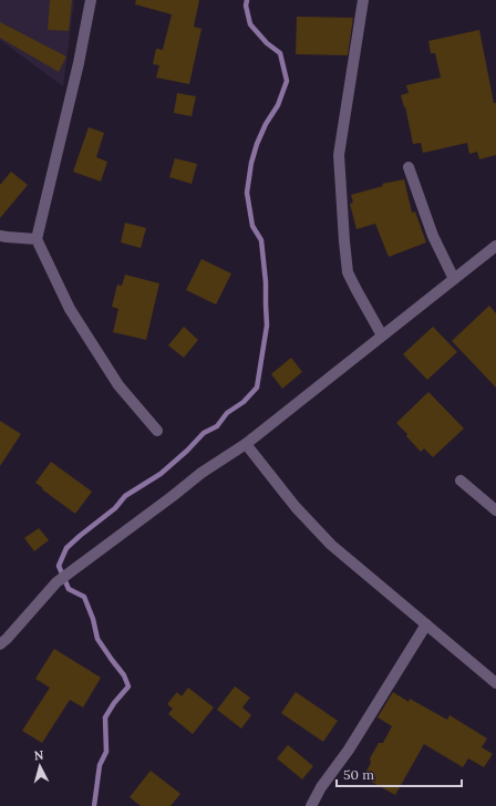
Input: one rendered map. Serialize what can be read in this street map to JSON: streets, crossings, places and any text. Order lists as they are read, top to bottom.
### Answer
{
  "scale_bar": "50 m",
  "north": "top"
}
